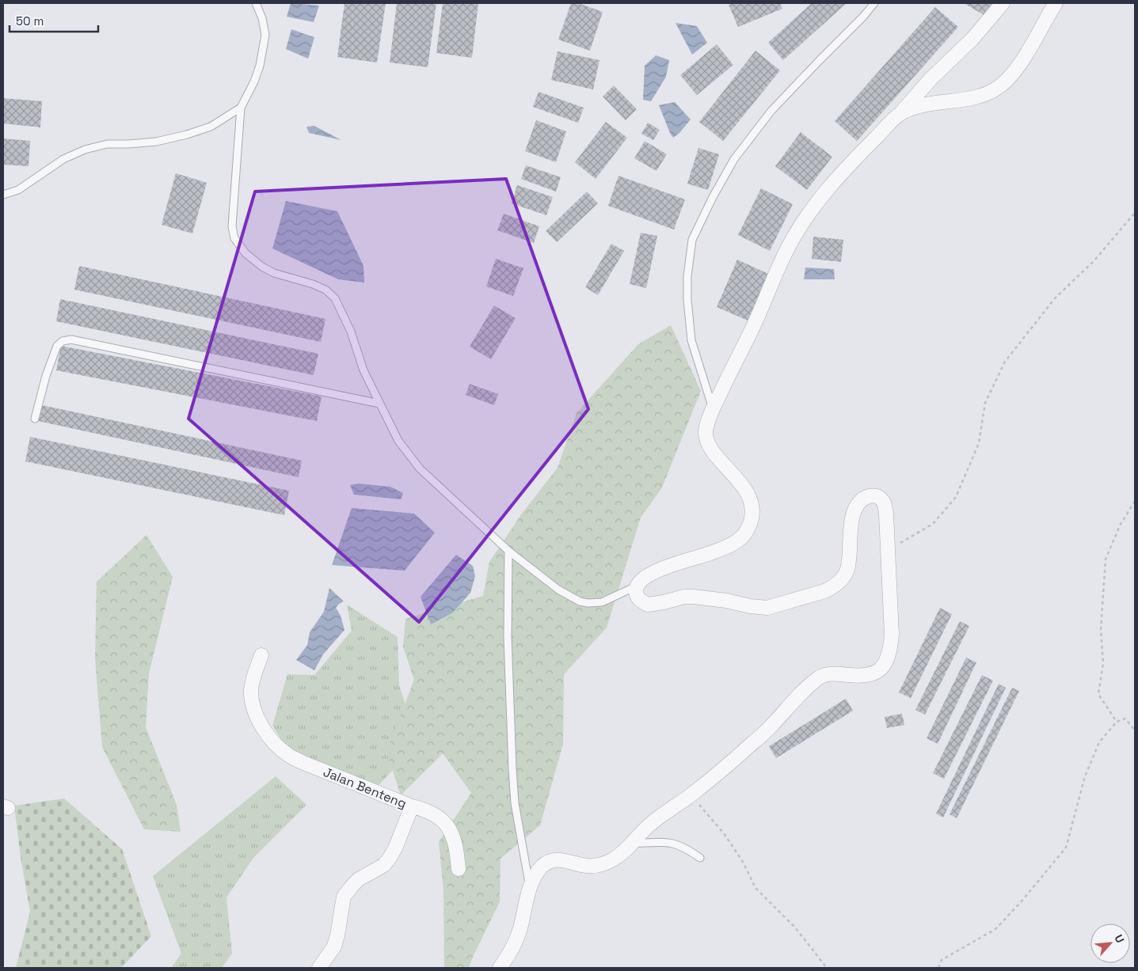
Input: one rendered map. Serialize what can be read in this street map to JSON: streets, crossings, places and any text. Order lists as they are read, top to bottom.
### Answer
{
  "streets": {
    "street": ["Jalan Benteng"]
  },
  "scale_bar": "50 m",
  "north": "top right"
}
